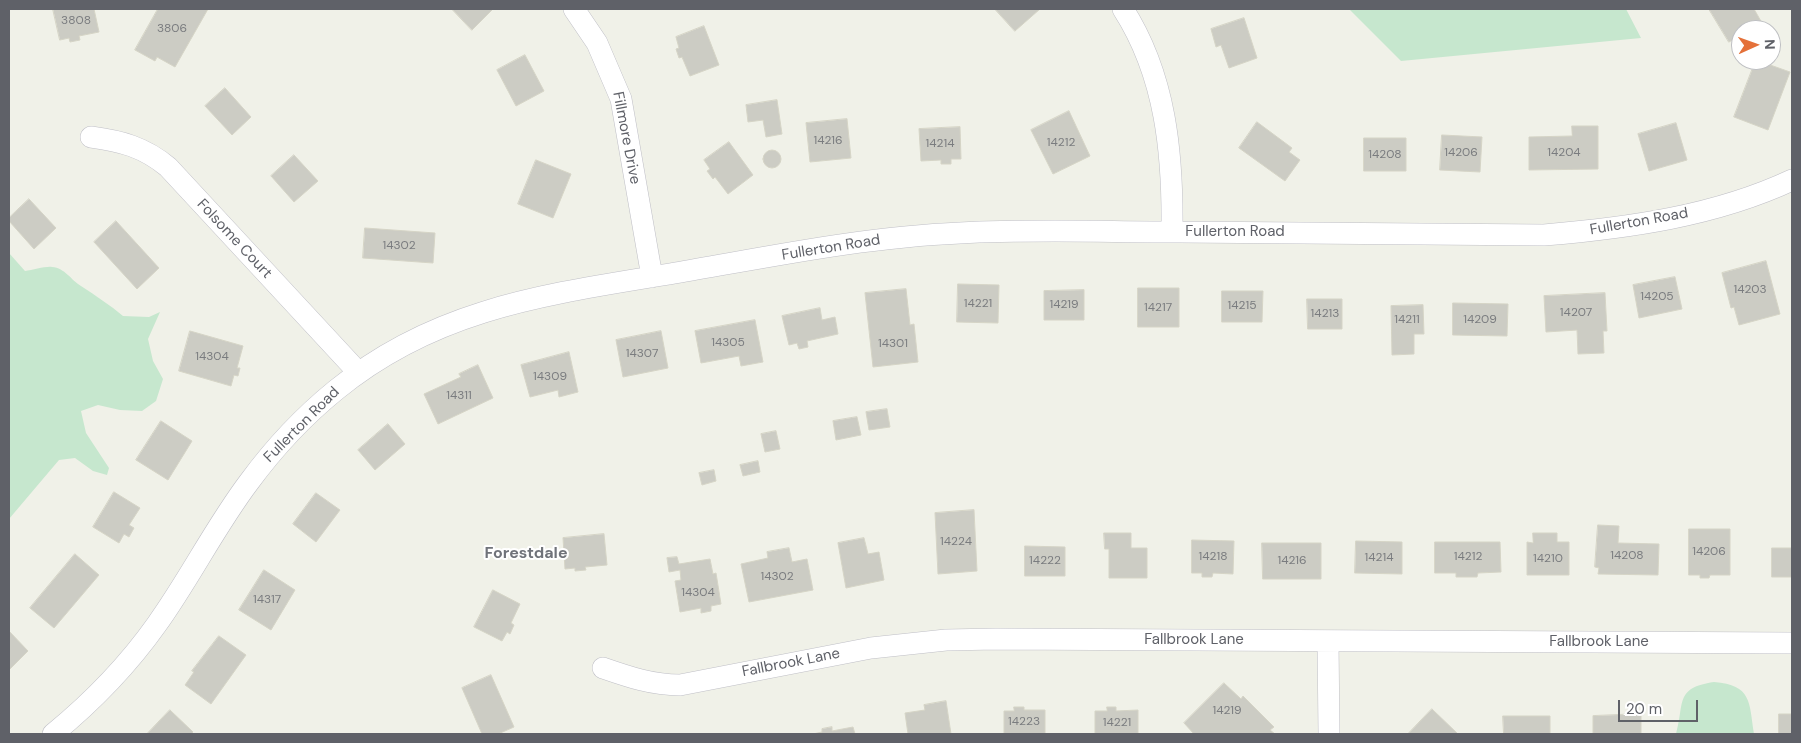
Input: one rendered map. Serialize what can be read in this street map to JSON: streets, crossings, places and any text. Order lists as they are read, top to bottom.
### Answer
{
  "streets": {
    "street": [
      "Fillmore Drive",
      "Fullerton Road",
      "Folsome Court",
      "Fallbrook Lane"
    ]
  },
  "crossings": [
    ["Fillmore Drive", "Fullerton Road"],
    ["Fullerton Road", "Folsome Court"]
  ],
  "districts": ["Forestdale"],
  "house_numbers": [
    "3808",
    "3806",
    "14216",
    "14212",
    "14214",
    "14206",
    "14204",
    "14208",
    "14302",
    "14203",
    "14205",
    "14221",
    "14219",
    "14215",
    "14217",
    "14207",
    "14213",
    "14211",
    "14209",
    "14305",
    "14301",
    "14307",
    "14304",
    "14309",
    "14311",
    "14224",
    "14206",
    "14208",
    "14218",
    "14212",
    "14214",
    "14210",
    "14222",
    "14216",
    "14302",
    "14304",
    "14317",
    "14219",
    "14223",
    "14221"
  ],
  "scale_bar": "20 m",
  "north": "right"
}
